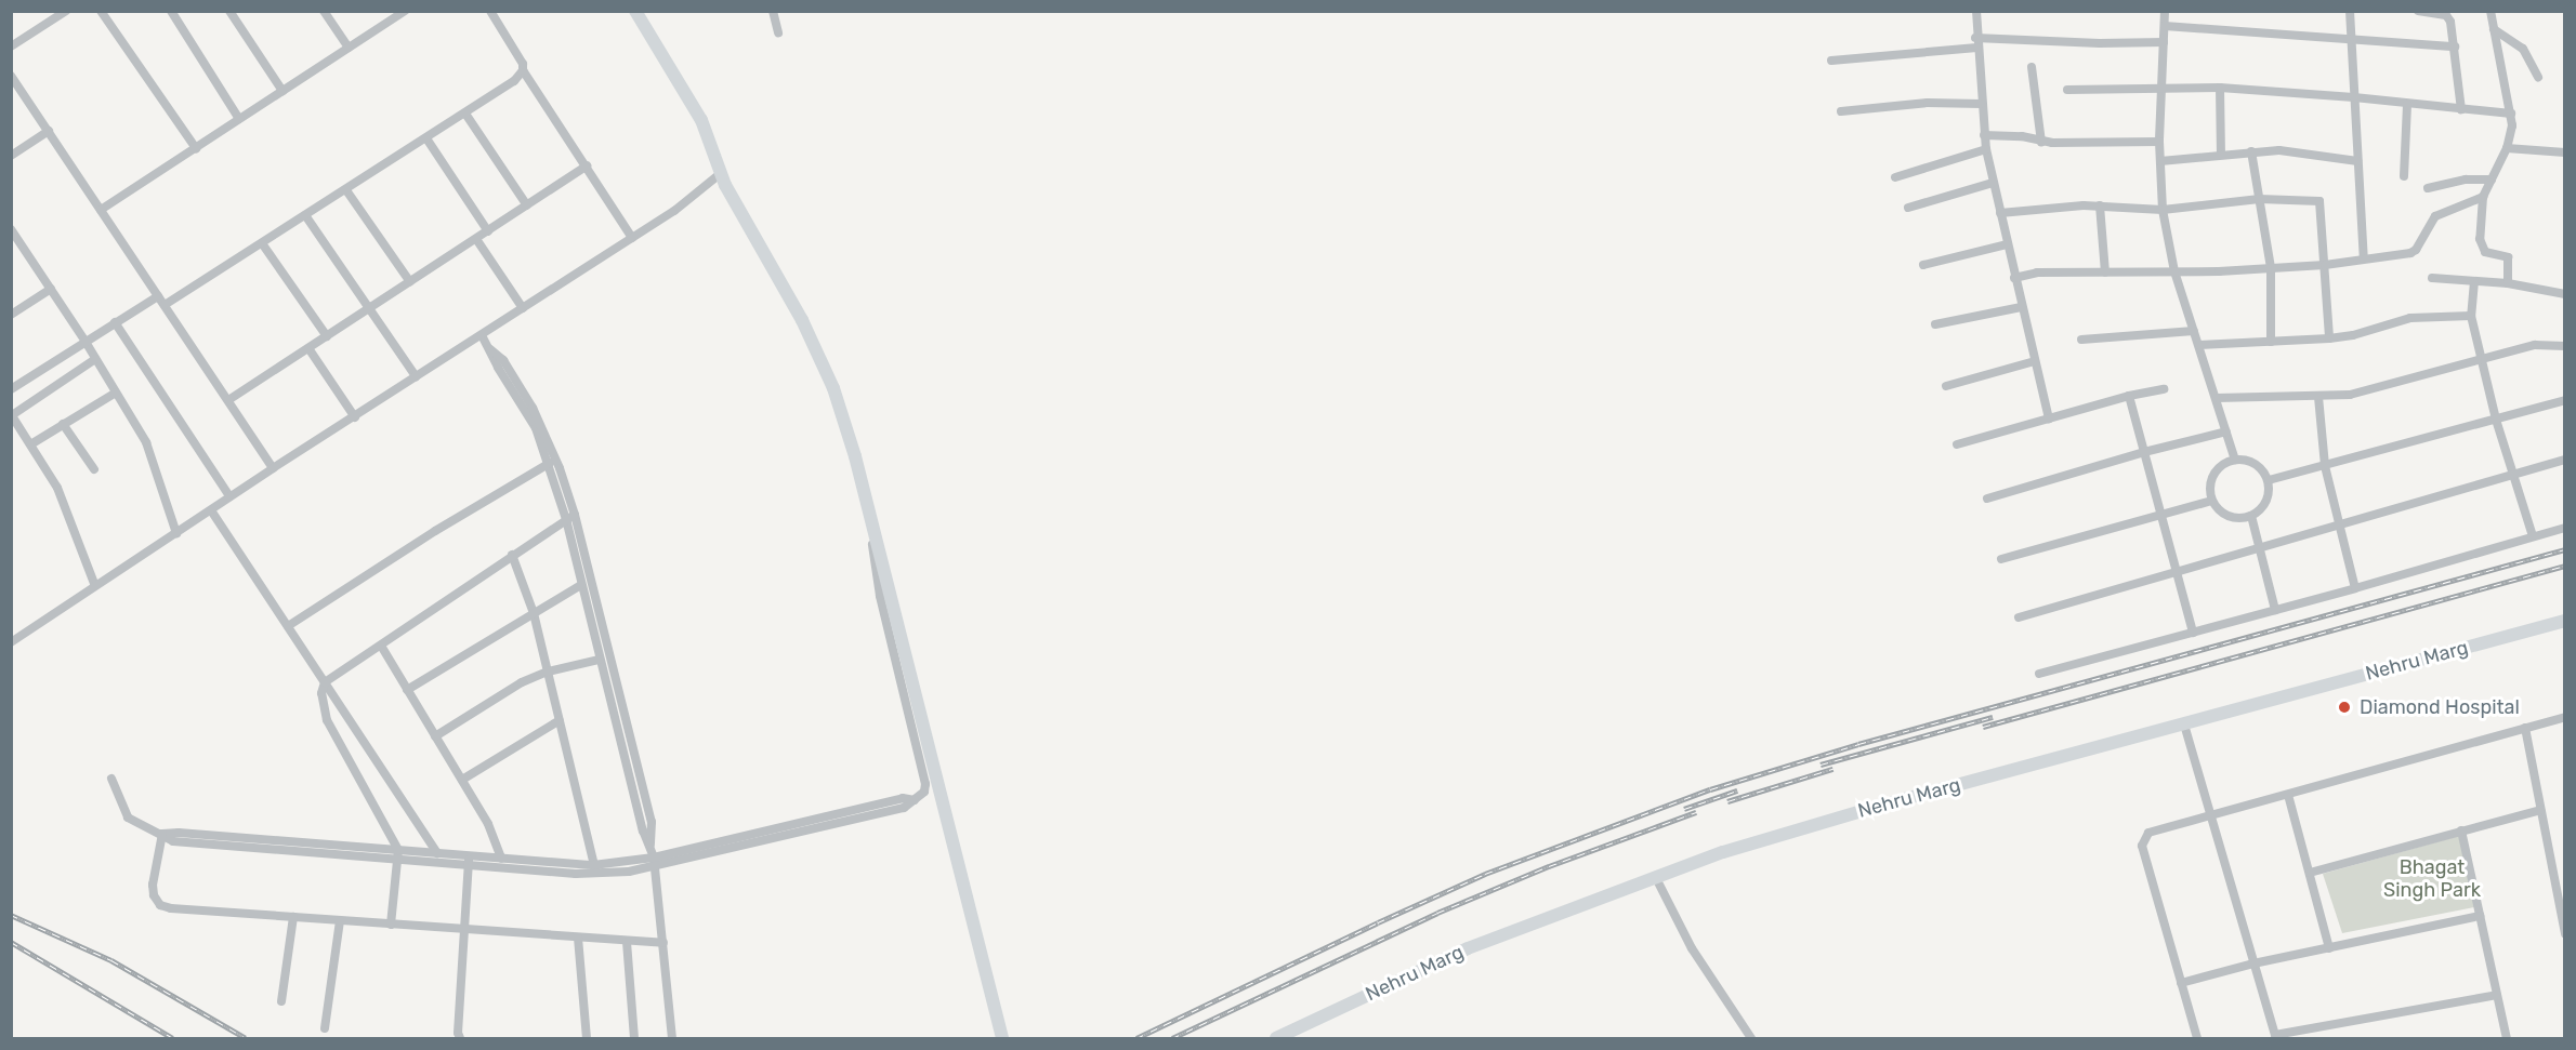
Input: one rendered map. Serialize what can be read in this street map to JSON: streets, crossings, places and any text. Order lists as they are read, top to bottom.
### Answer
{
  "streets": {
    "street": ["Nehru Marg"]
  },
  "parks": ["Bhagat Singh Park"],
  "places": ["Diamond Hospital"]
}
